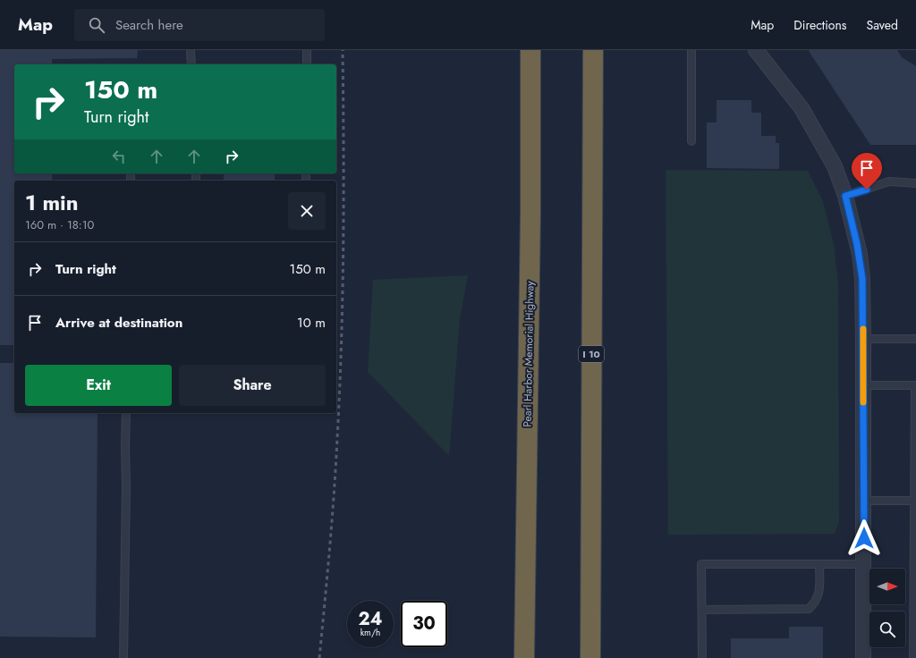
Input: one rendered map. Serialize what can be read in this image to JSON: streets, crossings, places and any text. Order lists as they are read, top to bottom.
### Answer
{
  "streets": {
    "highway": ["Pearl Harbor Memorial Highway", "I 10"]
  },
  "north": "right",
  "page": {
    "header": "Map",
    "search": "Search here",
    "nav": ["Map", "Directions", "Saved"],
    "turn": ["150 m", "Turn right"],
    "heading": ["1 min", "160 m · 18:10"],
    "list": [
      {
        "name": "Turn right",
        "value": "150 m"
      },
      {
        "name": "Arrive at destination",
        "value": "10 m"
      }
    ],
    "buttons": ["Exit", "Share"],
    "speed": "24 km/h",
    "limit": "30"
  }
}
